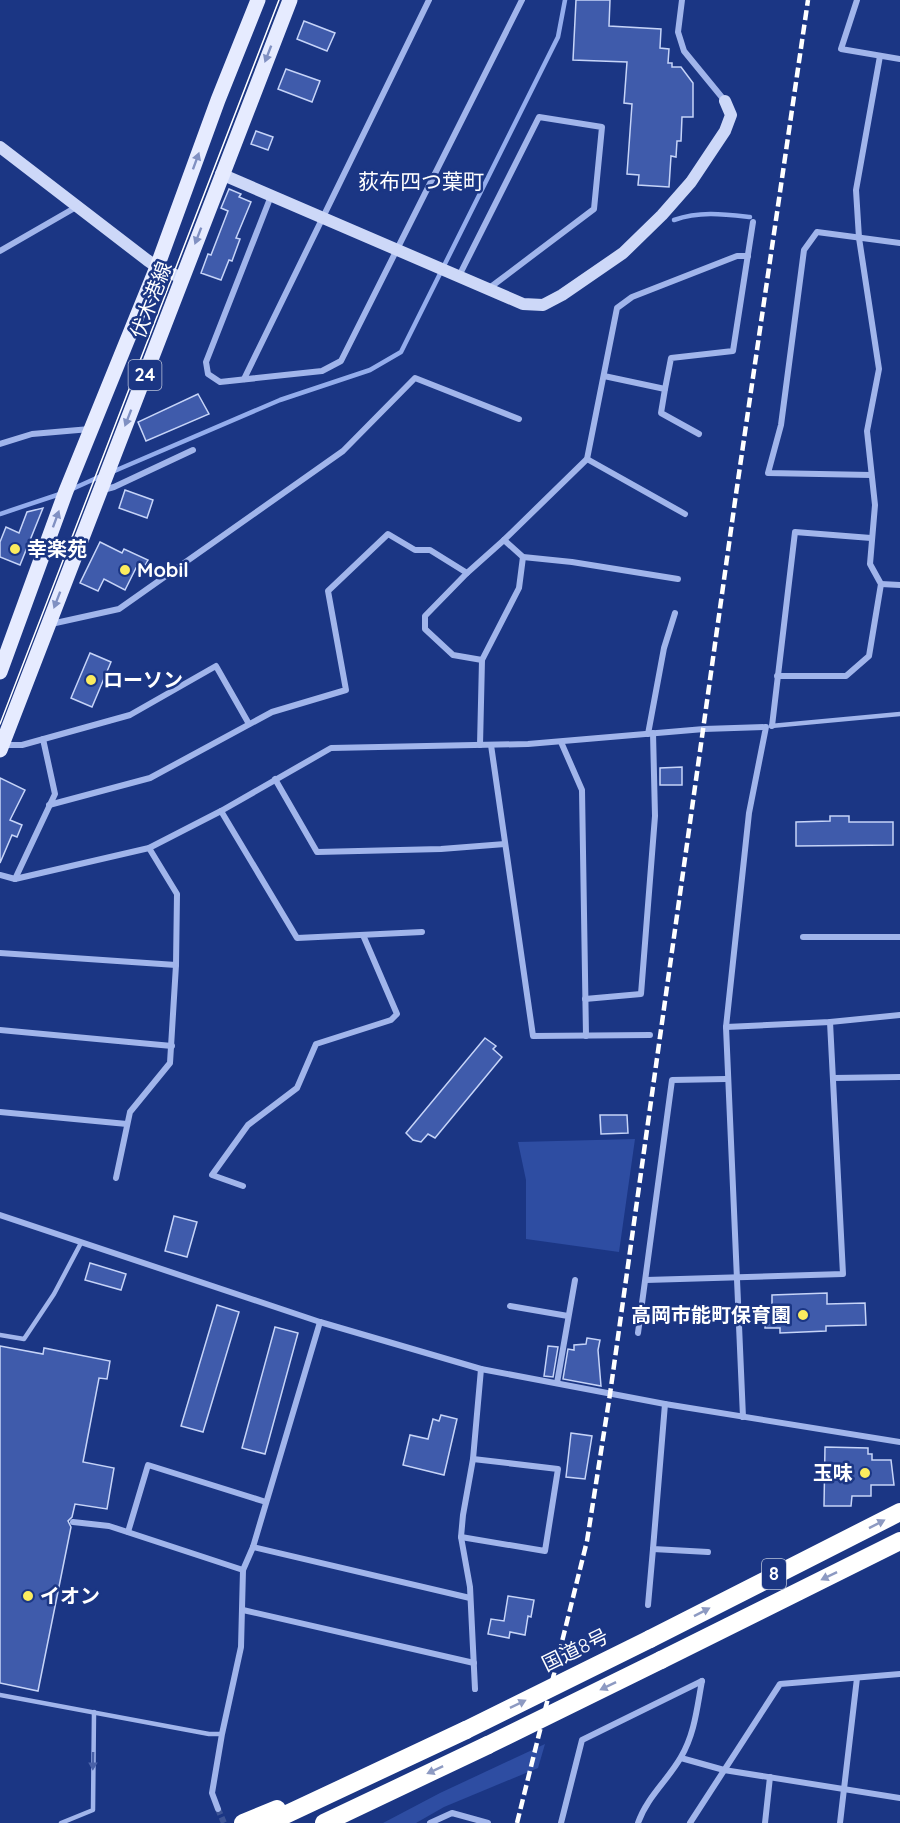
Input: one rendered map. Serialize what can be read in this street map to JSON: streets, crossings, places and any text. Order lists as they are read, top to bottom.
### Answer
{
  "streets": {
    "highway": ["8", "国道8号"],
    "main road": ["伏木港線", "24"]
  },
  "crossings": [
    ["8", "国道8号"]
  ],
  "districts": ["荻布四つ葉町"],
  "places": [
    "幸楽苑",
    "Mobil",
    "ローソン",
    "高岡市能町保育園",
    "玉味",
    "イオン"
  ]
}
